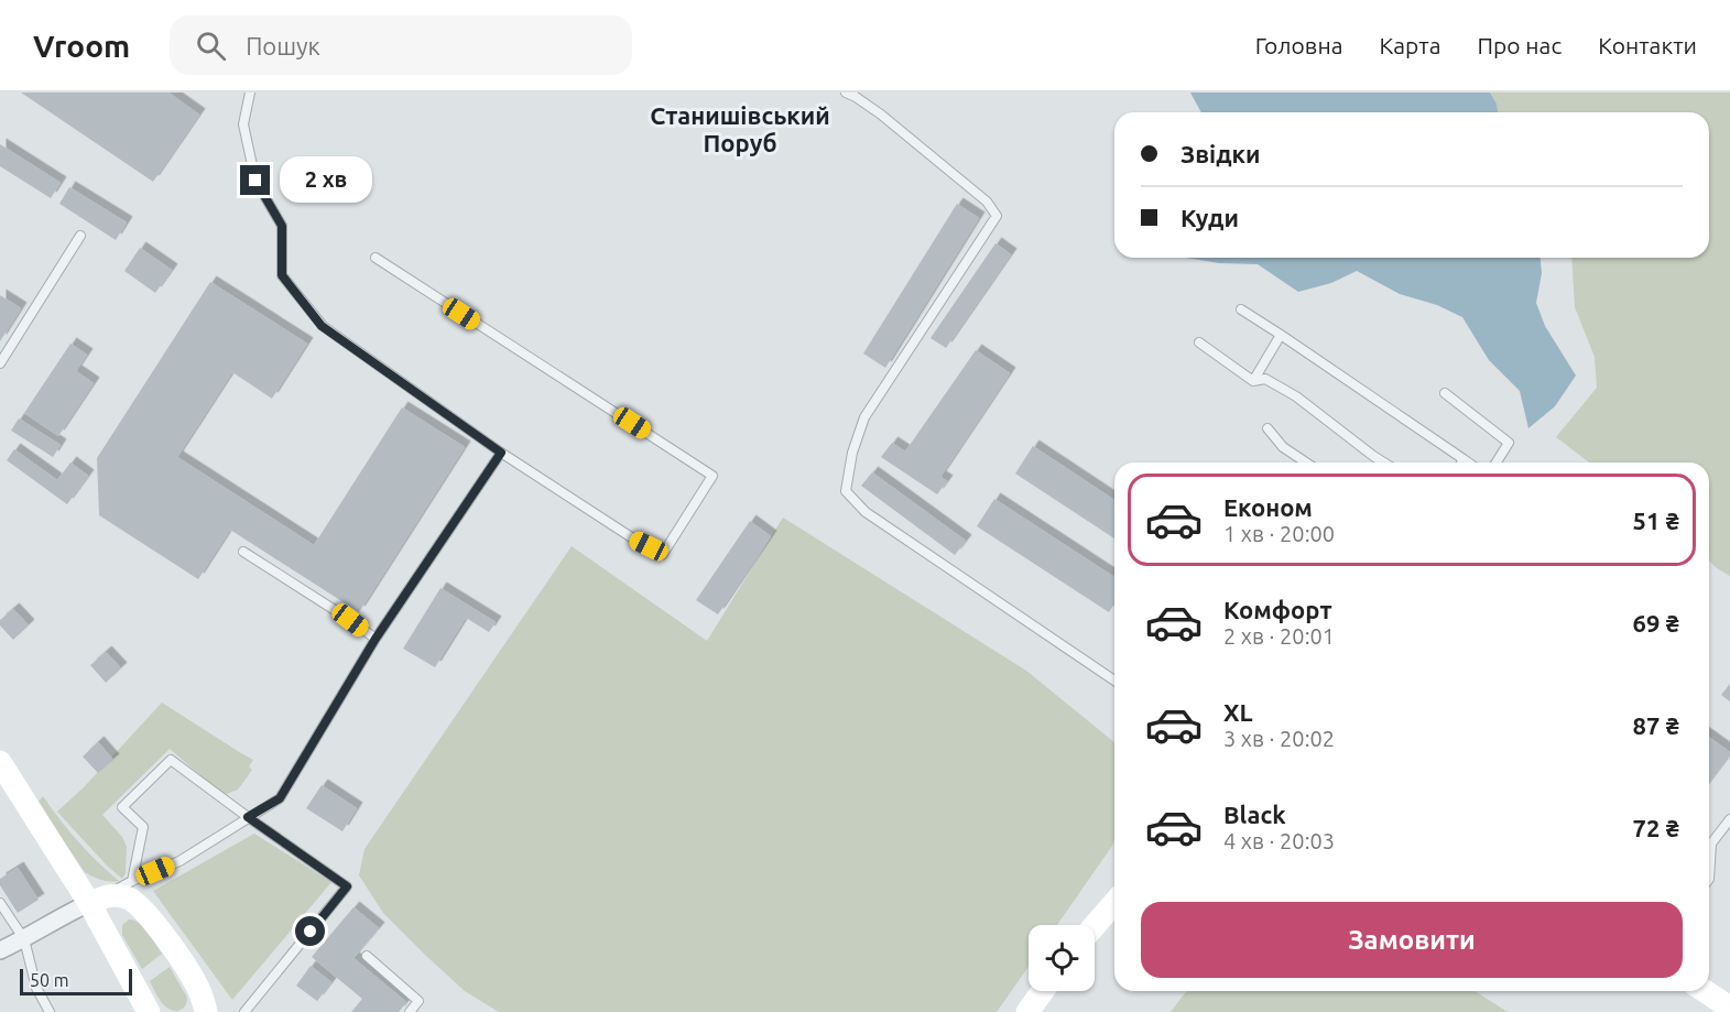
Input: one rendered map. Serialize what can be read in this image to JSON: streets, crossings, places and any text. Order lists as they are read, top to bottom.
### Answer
{
  "districts": ["Станишівський Поруб"],
  "scale_bar": "50 m",
  "page": {
    "header": "Vroom",
    "search": "Пошук",
    "nav": [
      "Головна",
      "Карта",
      "Про нас",
      "Контакти"
    ],
    "banner": ["Звідки", "Куди"],
    "bubble": "2 хв",
    "list": [
      {
        "name": "Економ",
        "note": "1 хв · 20:00",
        "value": "51 ₴"
      },
      {
        "name": "Комфорт",
        "note": "2 хв · 20:01",
        "value": "69 ₴"
      },
      {
        "name": "XL",
        "note": "3 хв · 20:02",
        "value": "87 ₴"
      },
      {
        "name": "Black",
        "note": "4 хв · 20:03",
        "value": "72 ₴"
      }
    ],
    "buttons": "Замовити",
    "scale": "50 m"
  }
}
